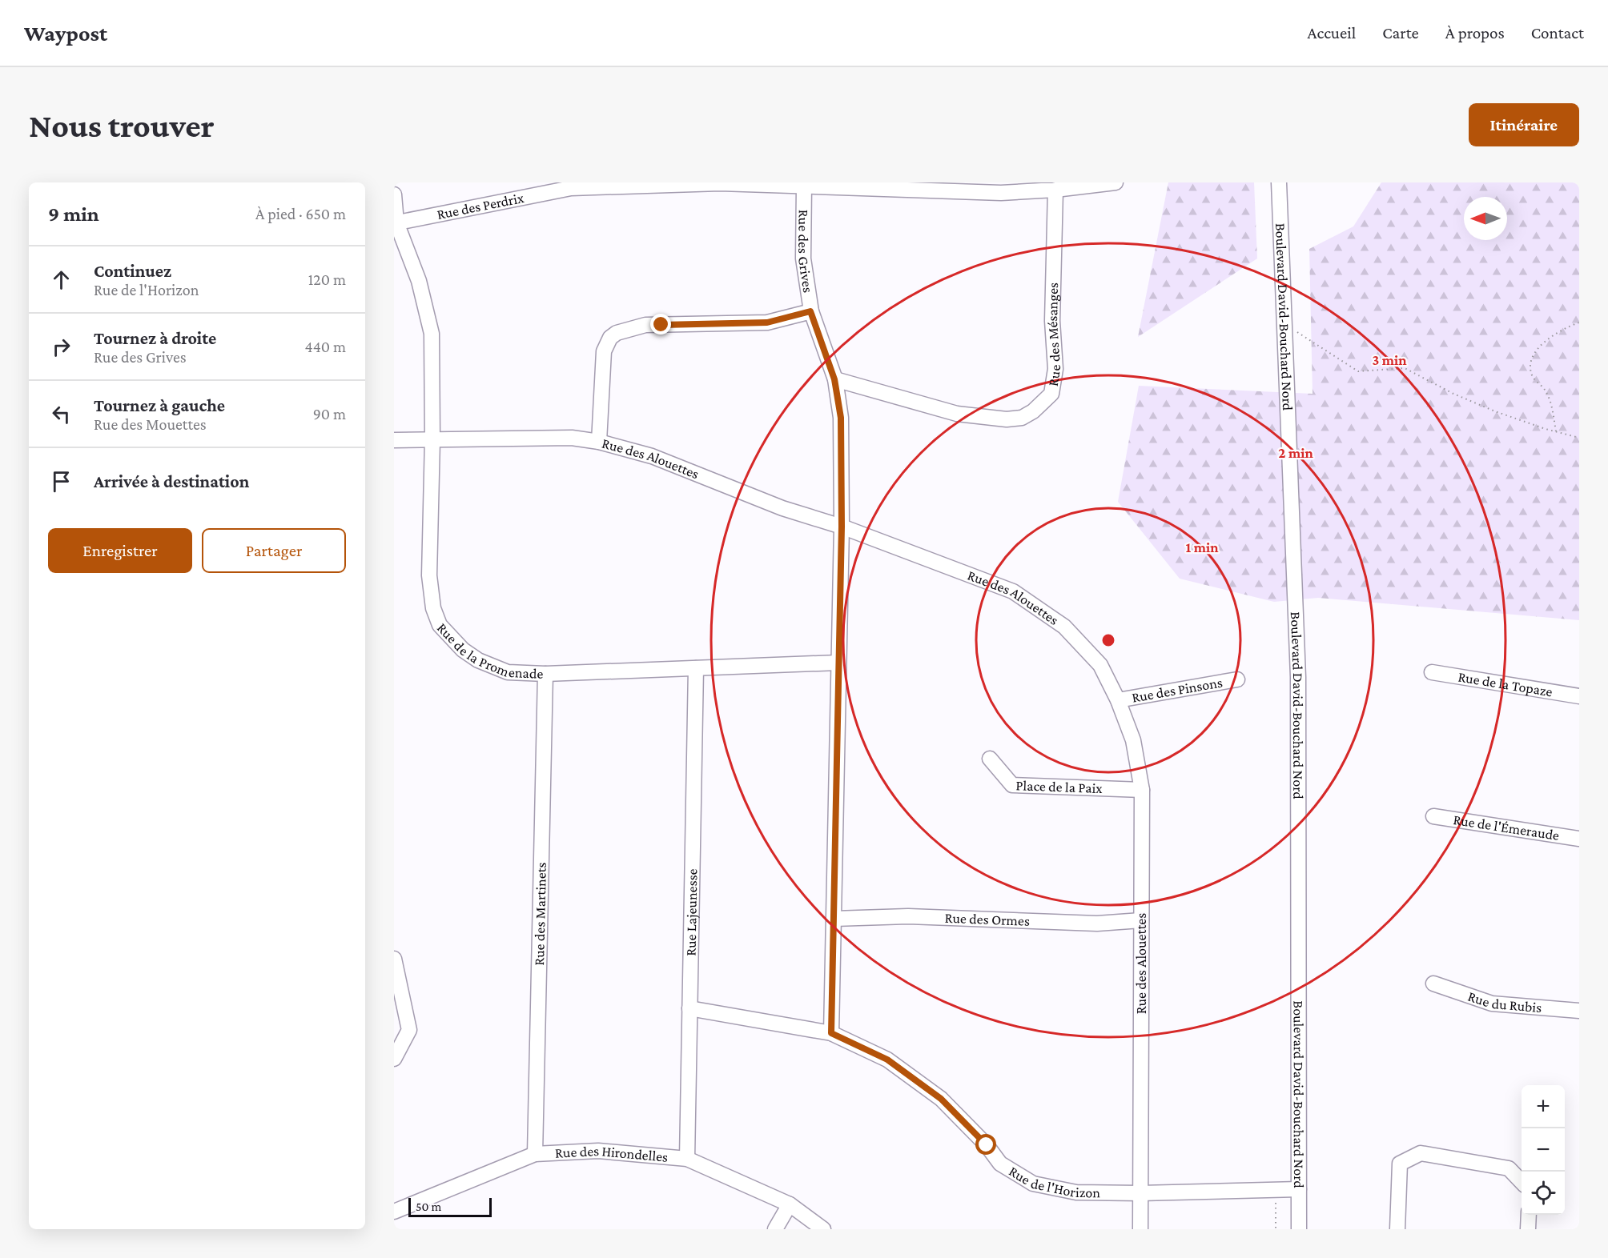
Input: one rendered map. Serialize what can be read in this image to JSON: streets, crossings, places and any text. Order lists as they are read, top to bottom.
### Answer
{
  "streets": {
    "street": [
      "Rue des Perdrix",
      "Rue des Grives",
      "Boulevard David-Bouchard Nord",
      "Rue des Mésanges",
      "Rue des Alouettes",
      "Rue de la Promenade",
      "Rue de la Topaze",
      "Rue des Pinsons",
      "Place de la Paix",
      "Rue de l'Émeraude",
      "Rue Lajeunesse",
      "Rue des Martinets",
      "Rue des Ormes",
      "Rue du Rubis",
      "Rue des Hirondelles",
      "Rue de l'Horizon"
    ]
  },
  "crossings": [
    ["Rue des Perdrix", "Rue des Grives"],
    ["Rue des Perdrix", "Rue des Mésanges"],
    ["Rue des Perdrix", "Rue de la Promenade"],
    ["Rue des Grives", "Rue des Mésanges"],
    ["Rue des Grives", "Rue des Alouettes"],
    ["Rue des Grives", "Rue de la Promenade"],
    ["Rue des Grives", "Rue des Ormes"],
    ["Rue des Grives", "Rue de l'Horizon"],
    ["Boulevard David-Bouchard Nord", "Rue de l'Horizon"],
    ["Rue des Alouettes", "Rue de la Promenade"],
    ["Rue des Alouettes", "Rue des Pinsons"],
    ["Rue des Alouettes", "Place de la Paix"],
    ["Rue des Alouettes", "Rue des Ormes"],
    ["Rue des Alouettes", "Rue de l'Horizon"],
    ["Rue de la Promenade", "Rue Lajeunesse"],
    ["Rue de la Promenade", "Rue des Martinets"],
    ["Rue Lajeunesse", "Rue des Hirondelles"],
    ["Rue Lajeunesse", "Rue de l'Horizon"],
    ["Rue des Martinets", "Rue des Hirondelles"]
  ],
  "scale_bar": "50 m",
  "north": "left",
  "page": {
    "header": "Waypost",
    "nav": [
      "Accueil",
      "Carte",
      "À propos",
      "Contact"
    ],
    "buttons": [
      "Itinéraire",
      ["Enregistrer", "Partager"]
    ],
    "title": "Nous trouver",
    "heading": ["9 min", "À pied · 650 m"],
    "list": [
      ["Continuez", "Rue de l'Horizon", "120 m"],
      ["Tournez à droite", "Rue des Grives", "440 m"],
      ["Tournez à gauche", "Rue des Mouettes", "90 m"],
      "Arrivée à destination"
    ],
    "map_buttons": ["+", "−"],
    "scale": "50 m"
  },
  "rings": ["3 min", "2 min", "1 min"]
}
